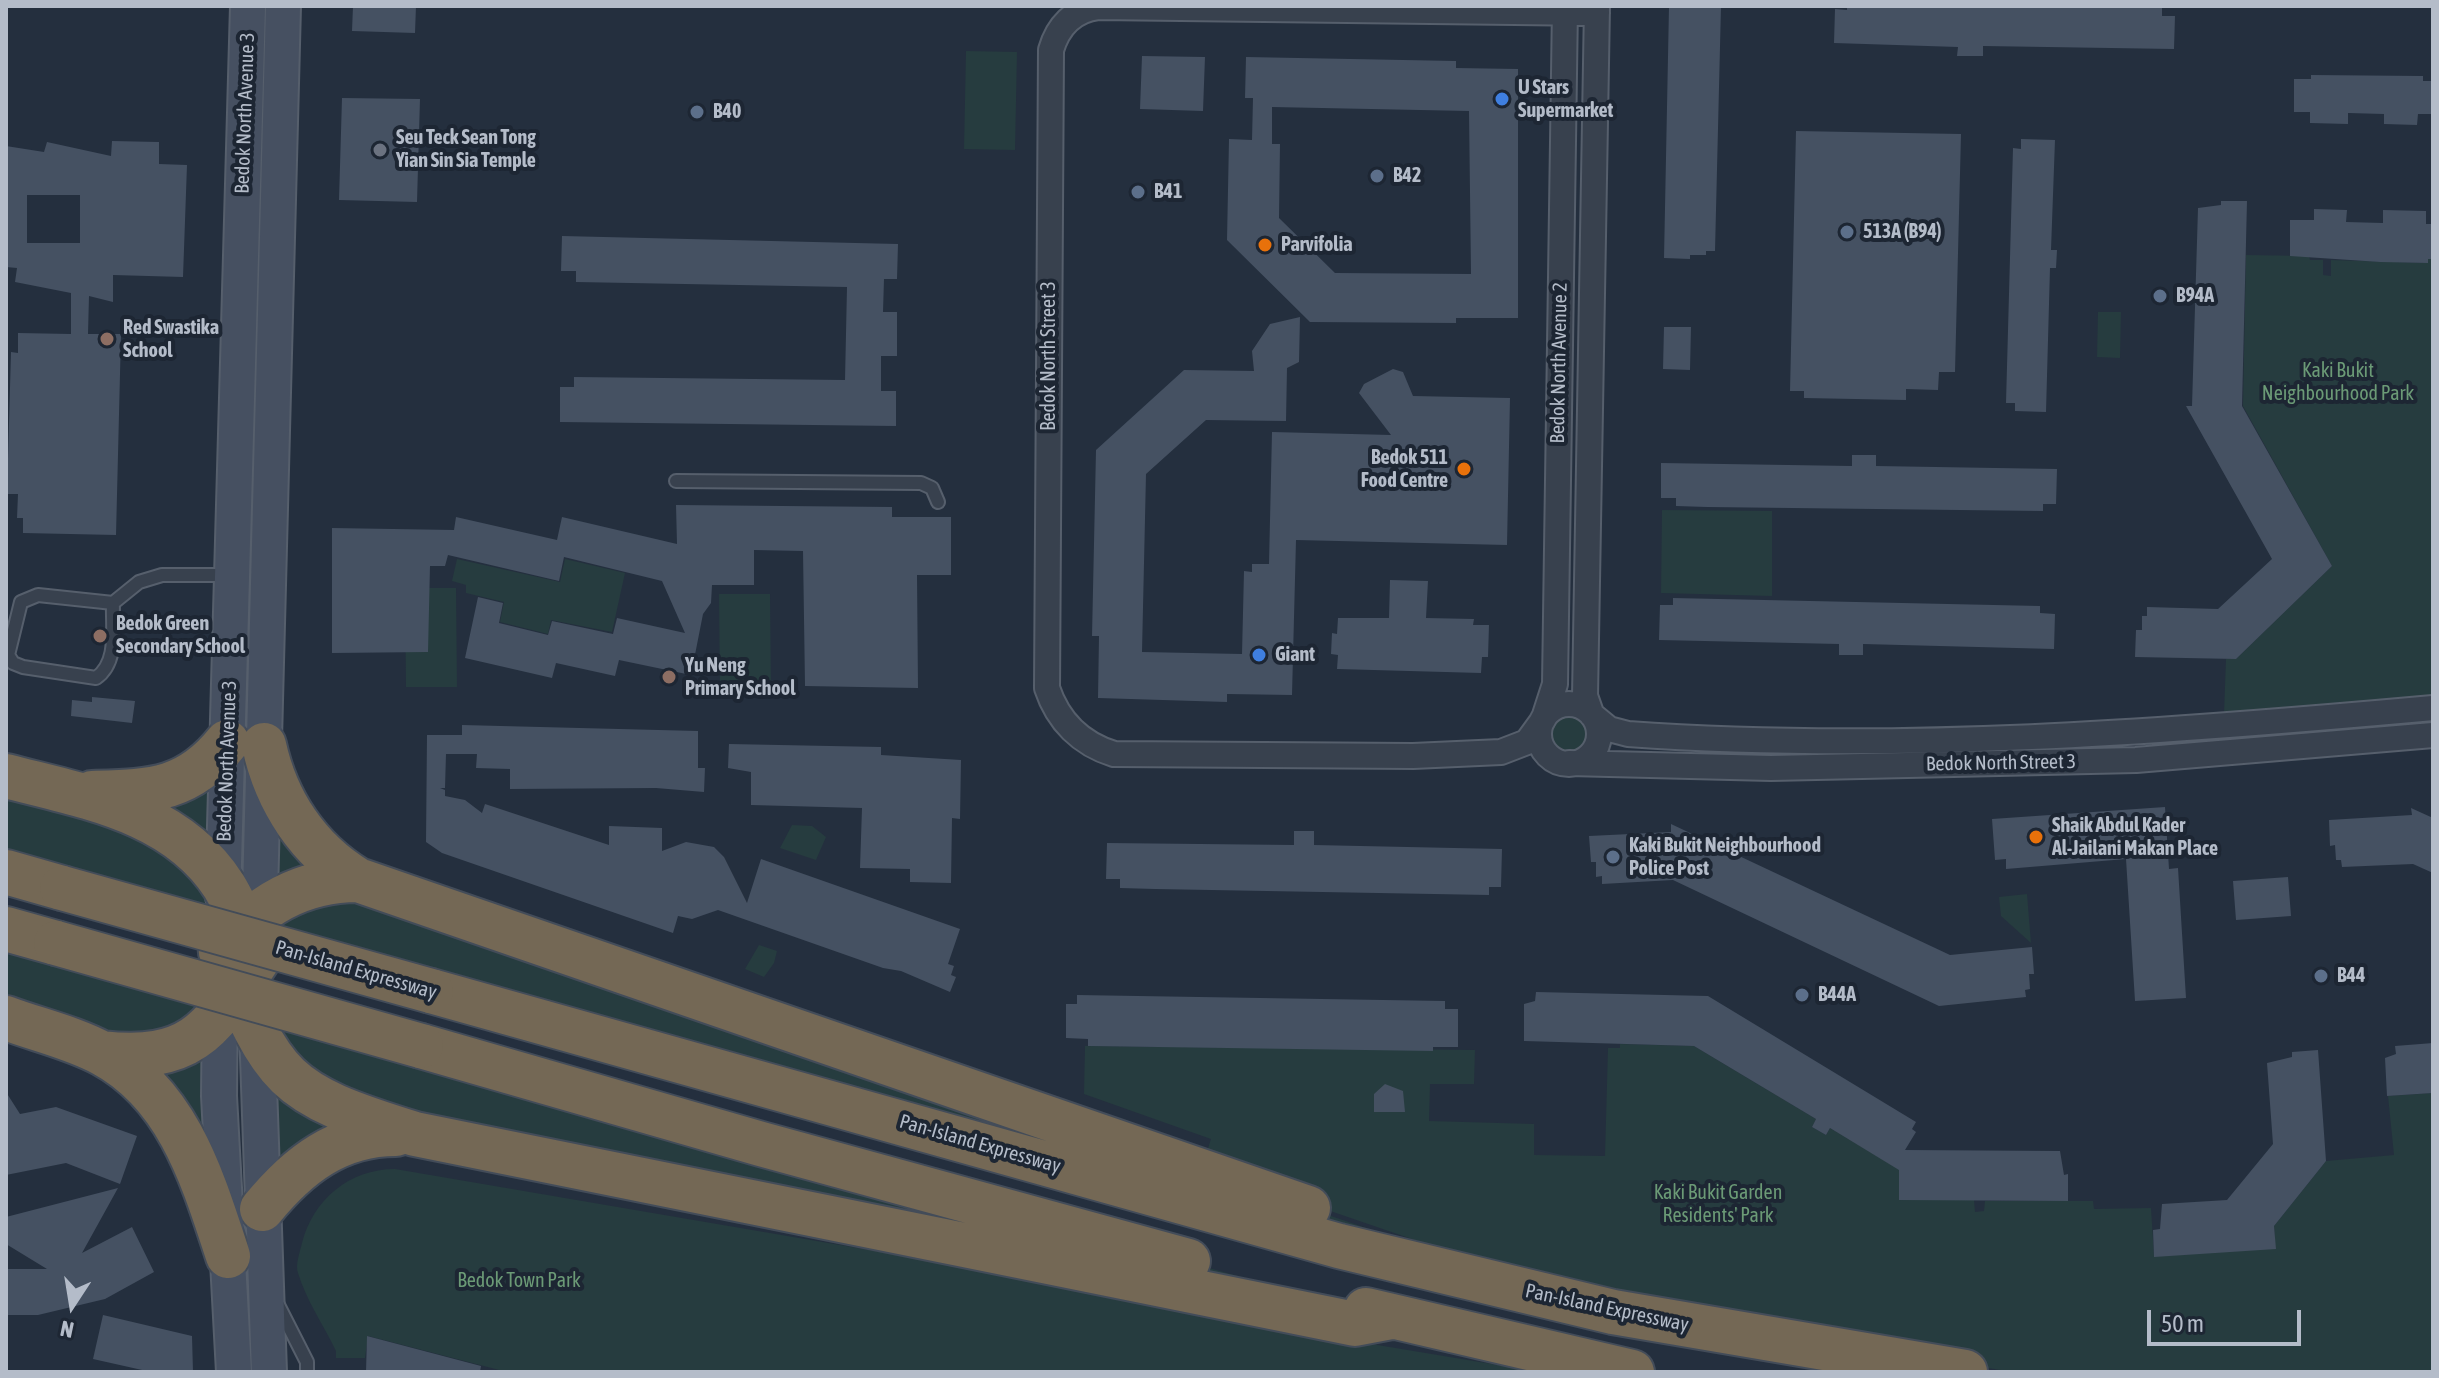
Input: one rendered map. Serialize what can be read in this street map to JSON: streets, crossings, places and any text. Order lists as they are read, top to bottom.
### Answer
{
  "streets": {
    "highway": ["Pan-Island Expressway"],
    "main road": ["Bedok North Avenue 3"],
    "street": ["Bedok North Street 3", "Bedok North Avenue 2"]
  },
  "crossings": [
    ["Bedok North Street 3", "Bedok North Avenue 2"]
  ],
  "parks": ["Kaki Bukit Neighbourhood Park", "Kaki Bukit Garden Residents' Park", "Bedok Town Park"],
  "places": [
    "U Stars Supermarket",
    "B40",
    "Seu Teck Sean Tong Yian Sin Sia Temple",
    "B42",
    "B41",
    "513A (B94)",
    "Parvifolia",
    "B94A",
    "Red Swastika School",
    "Bedok 511 Food Centre",
    "Bedok Green Secondary School",
    "Giant",
    "Yu Neng Primary School",
    "Shaik Abdul Kader Al-Jailani Makan Place",
    "Kaki Bukit Neighbourhood Police Post",
    "B44",
    "B44A"
  ],
  "scale_bar": "50 m",
  "north": "bottom"
}
